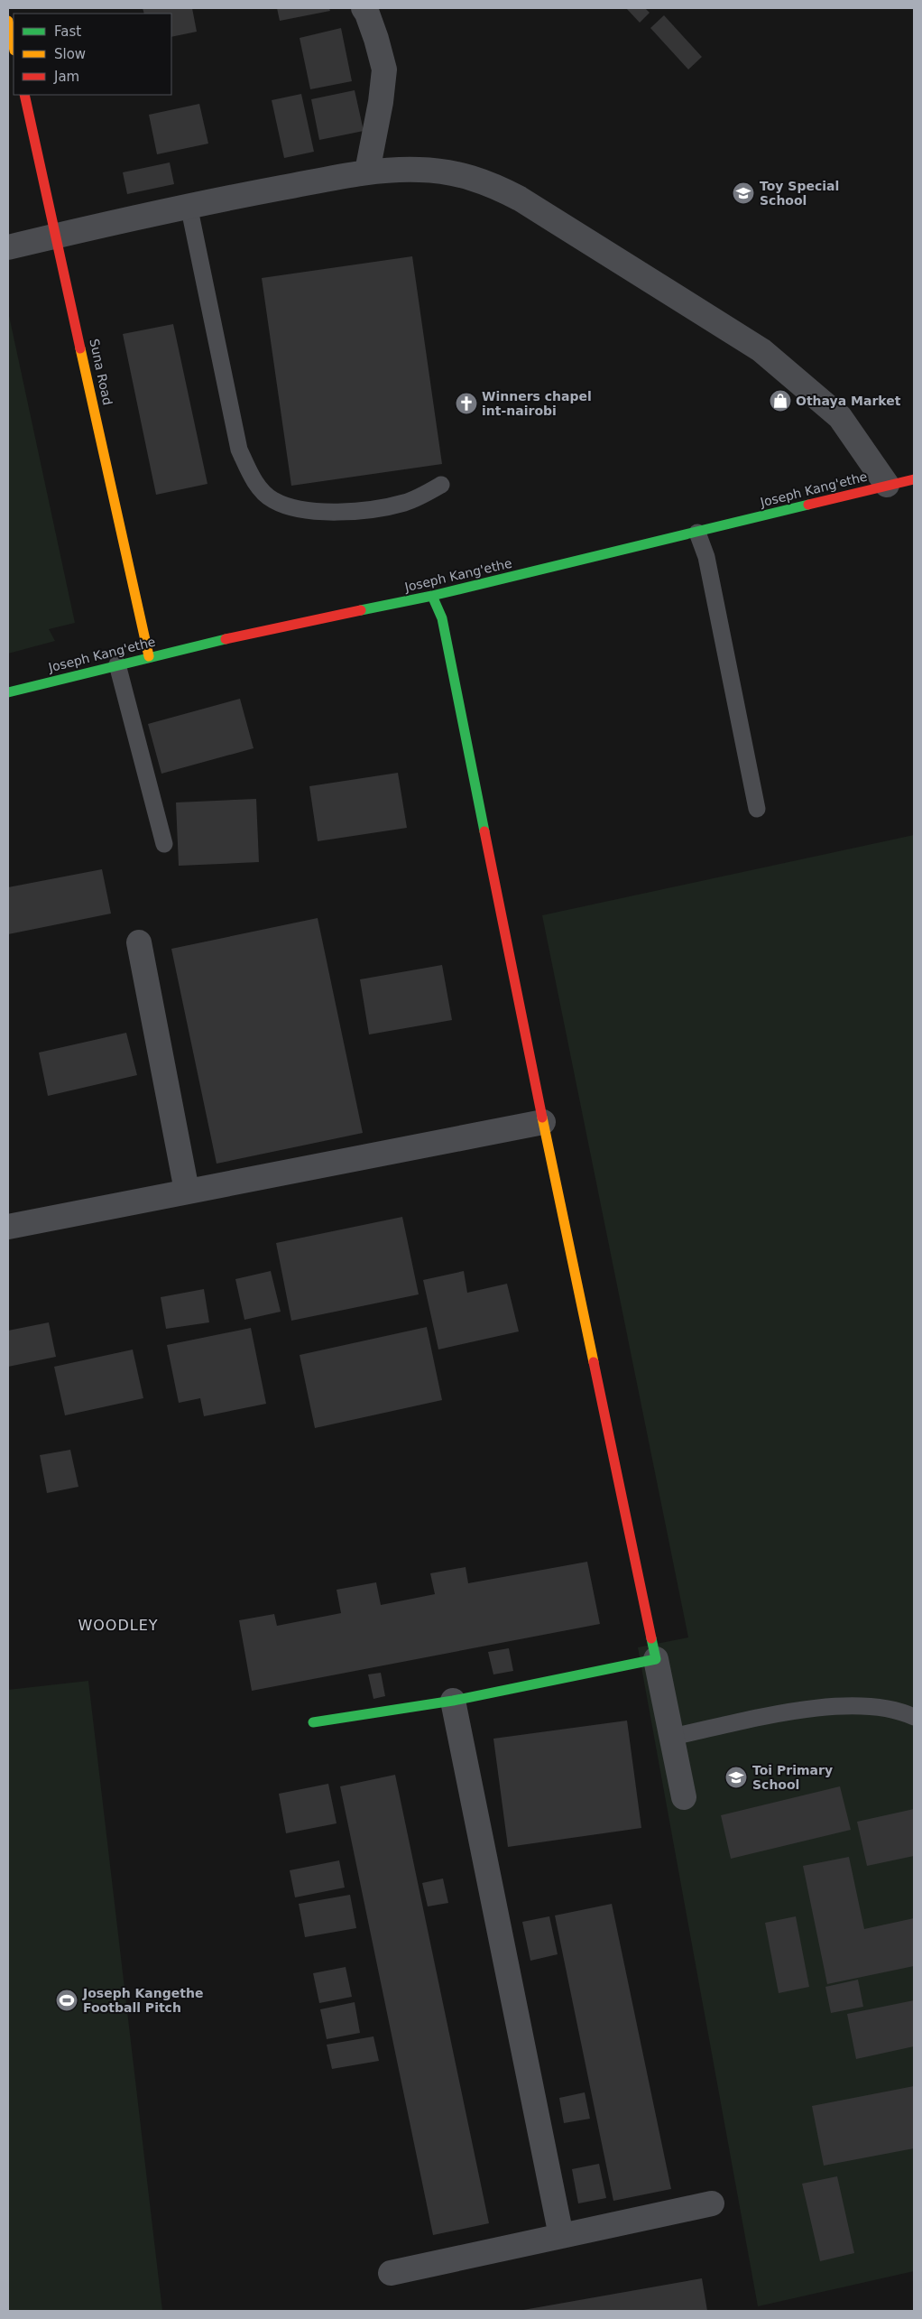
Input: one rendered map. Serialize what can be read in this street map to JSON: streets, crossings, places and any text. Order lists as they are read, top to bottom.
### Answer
{
  "streets": {
    "street": ["Suna Road", "Joseph Kang'ethe"]
  },
  "crossings": [
    ["Suna Road", "Joseph Kang'ethe"]
  ],
  "districts": ["WOODLEY"],
  "places": {
    "school or university": ["Toy Special School", "Toi Primary School"],
    "shop": ["Othaya Market"],
    "church": ["Winners chapel int-nairobi"],
    "sports": ["Joseph Kangethe Football Pitch"]
  },
  "legend": ["Fast", "Slow", "Jam"]
}
